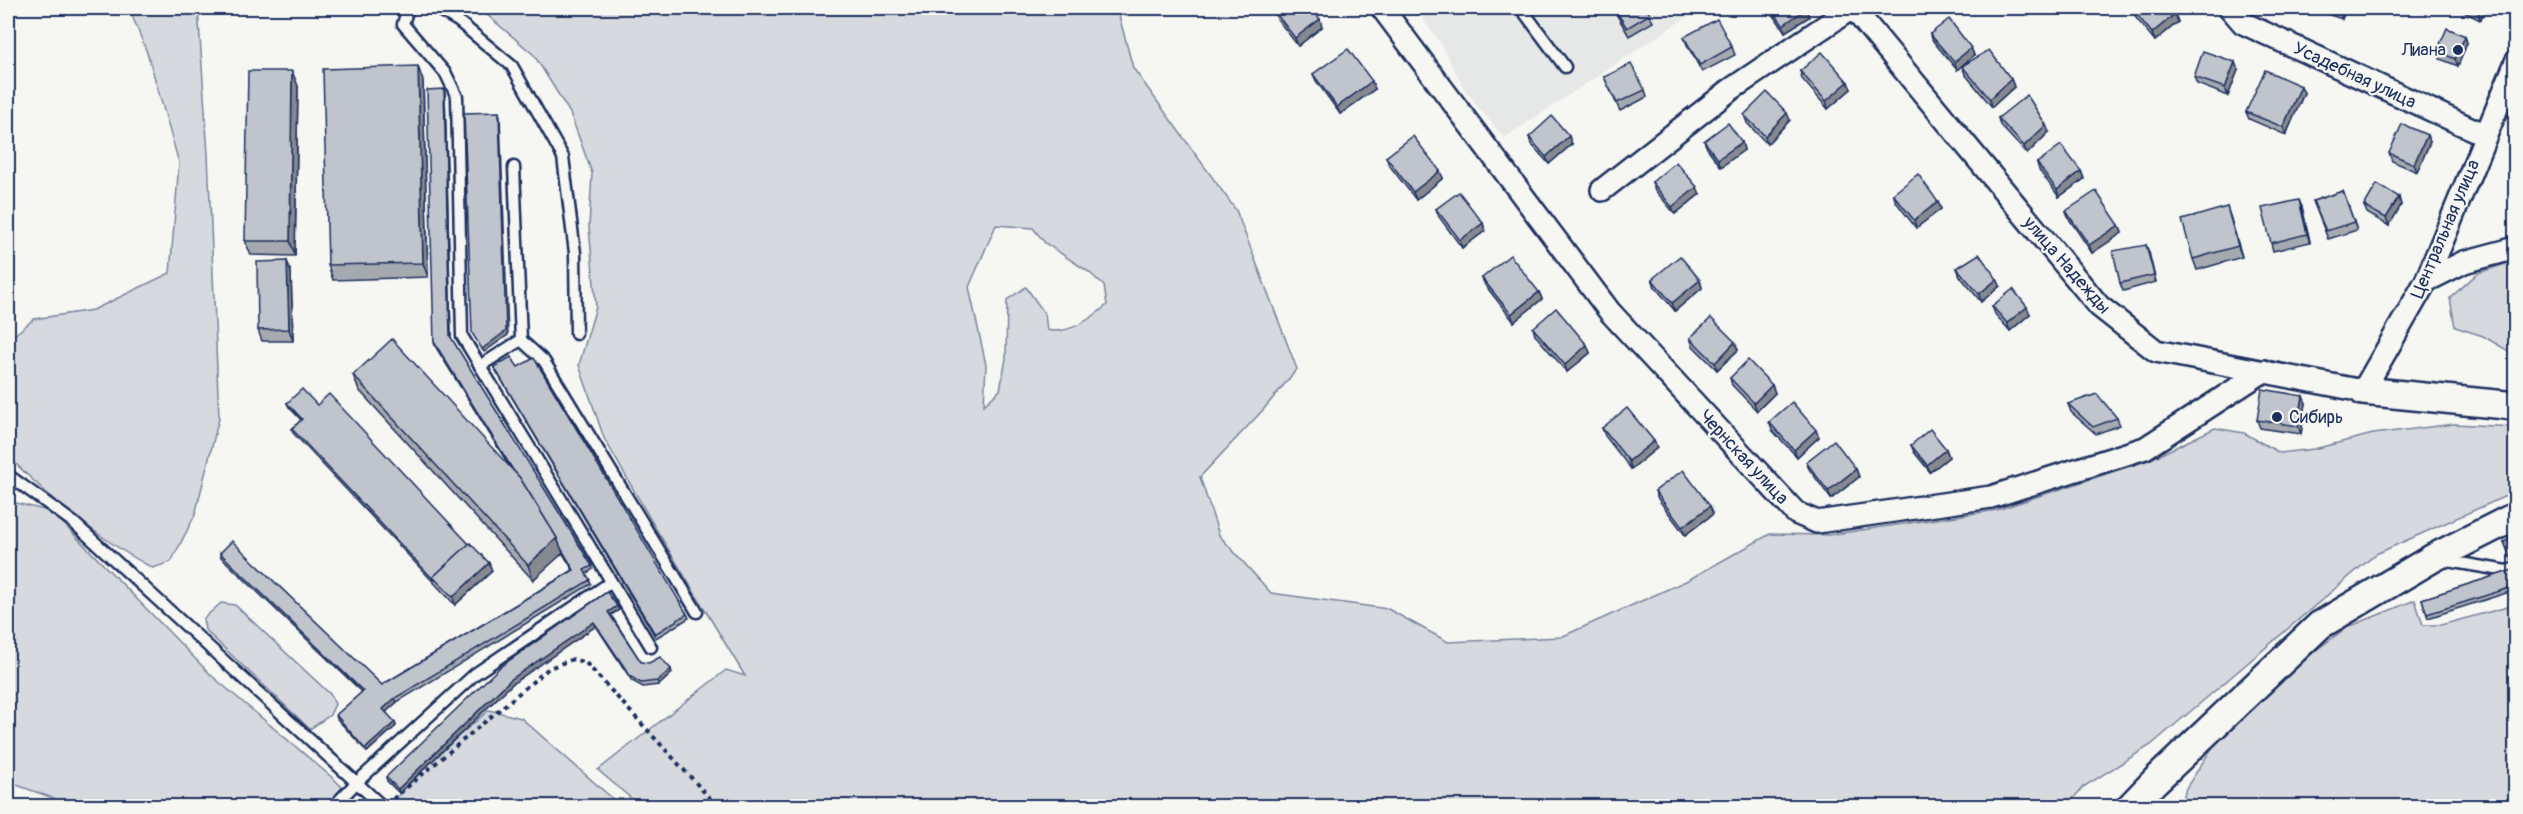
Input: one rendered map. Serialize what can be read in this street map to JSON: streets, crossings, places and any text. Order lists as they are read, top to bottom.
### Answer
{
  "streets": {
    "street": [
      "Усадебная улица",
      "Центральная улица",
      "улица Надежды",
      "Чернская улица"
    ]
  },
  "crossings": [
    ["Усадебная улица", "Центральная улица"],
    ["Центральная улица", "улица Надежды"],
    ["улица Надежды", "Чернская улица"]
  ],
  "places": ["Лиана", "Сибирь"]
}
